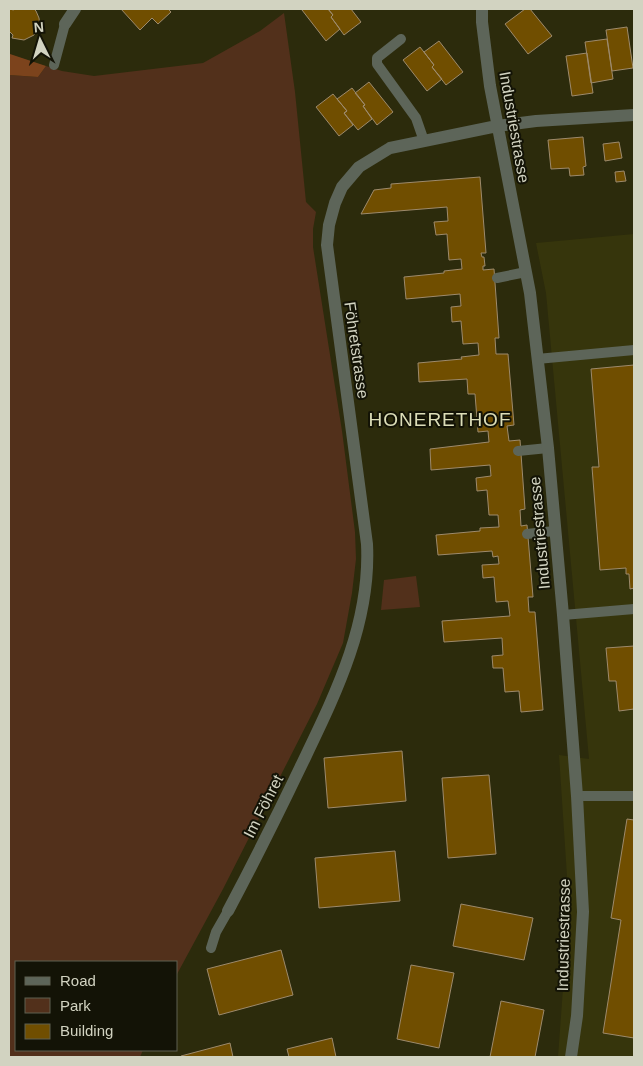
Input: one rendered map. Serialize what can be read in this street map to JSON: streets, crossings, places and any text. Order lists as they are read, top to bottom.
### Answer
{
  "streets": {
    "street": ["Industriestrasse", "Föhretstrasse", "Im Föhret"]
  },
  "crossings": [
    ["Industriestrasse", "Föhretstrasse"],
    ["Föhretstrasse", "Im Föhret"]
  ],
  "districts": ["HONERETHOF"],
  "legend": ["Road", "Park", "Building"],
  "north": "top"
}
